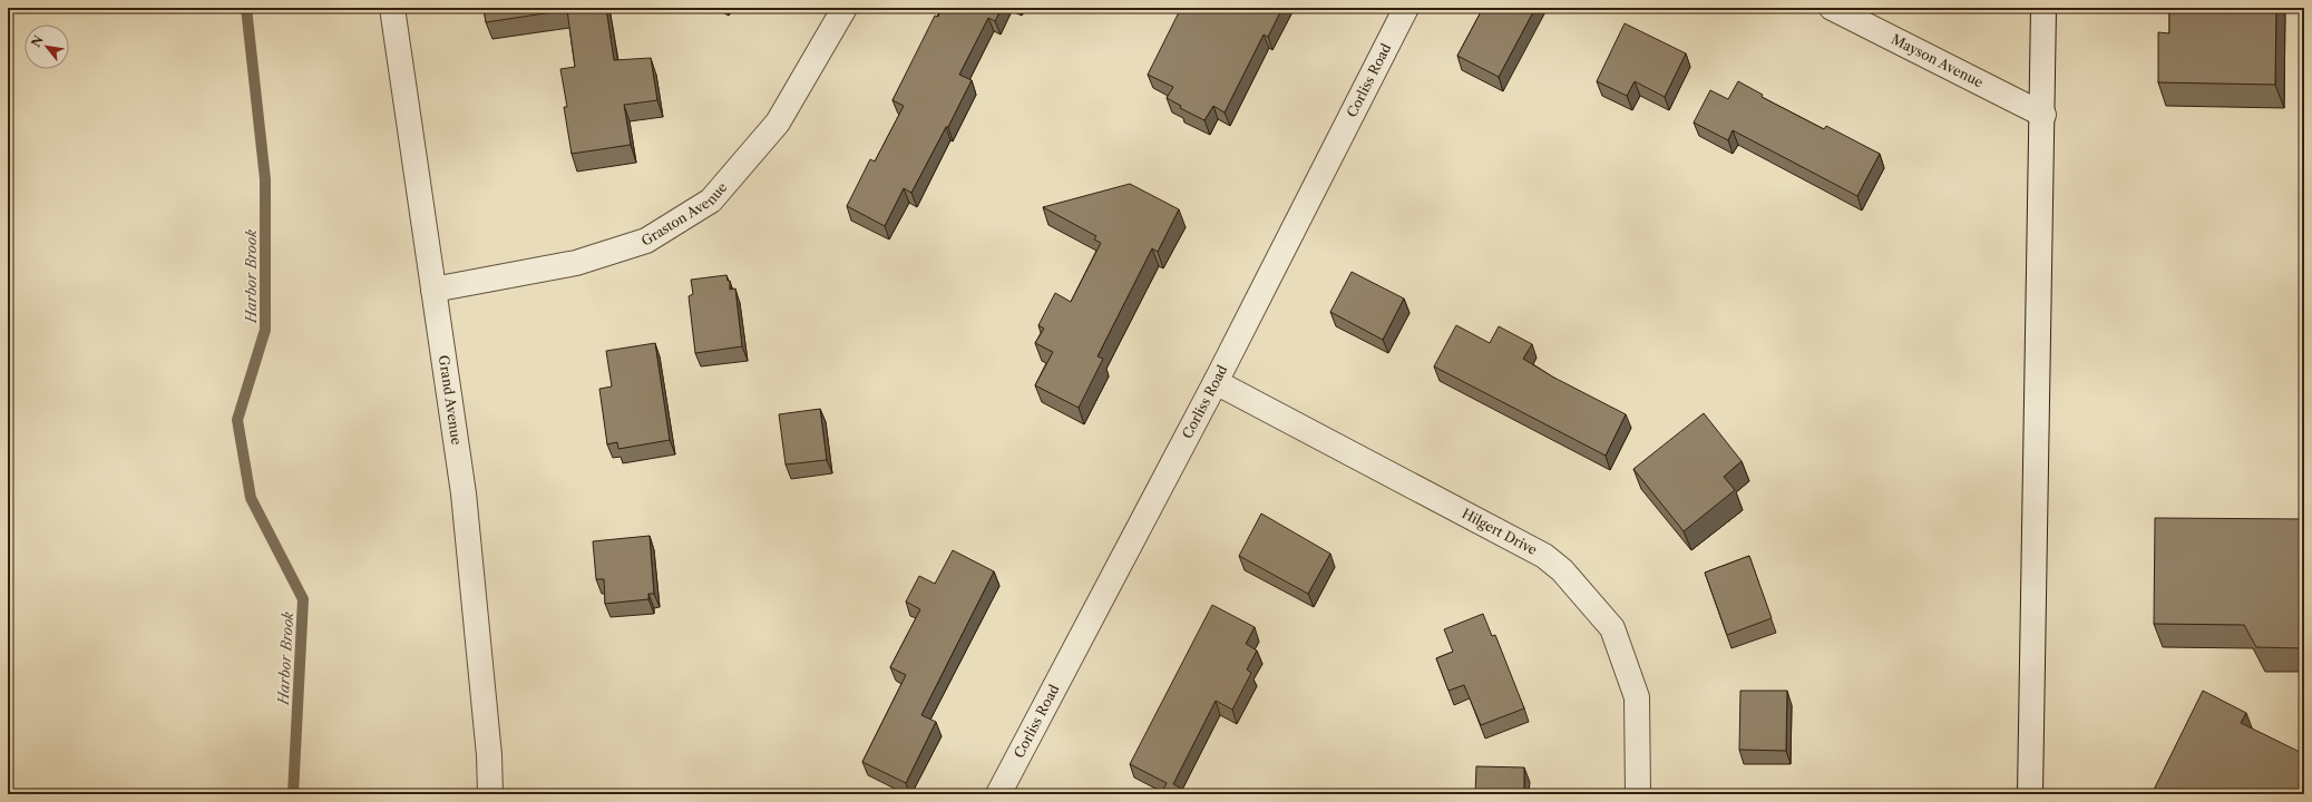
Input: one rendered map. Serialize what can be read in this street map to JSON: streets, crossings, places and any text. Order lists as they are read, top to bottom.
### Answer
{
  "streets": {
    "street": [
      "Mayson Avenue",
      "Corliss Road",
      "Graston Avenue",
      "Grand Avenue",
      "Hilgert Drive"
    ]
  },
  "crossings": [
    ["Corliss Road", "Hilgert Drive"],
    ["Graston Avenue", "Grand Avenue"]
  ],
  "water": ["Harbor Brook"],
  "north": "top left"
}
